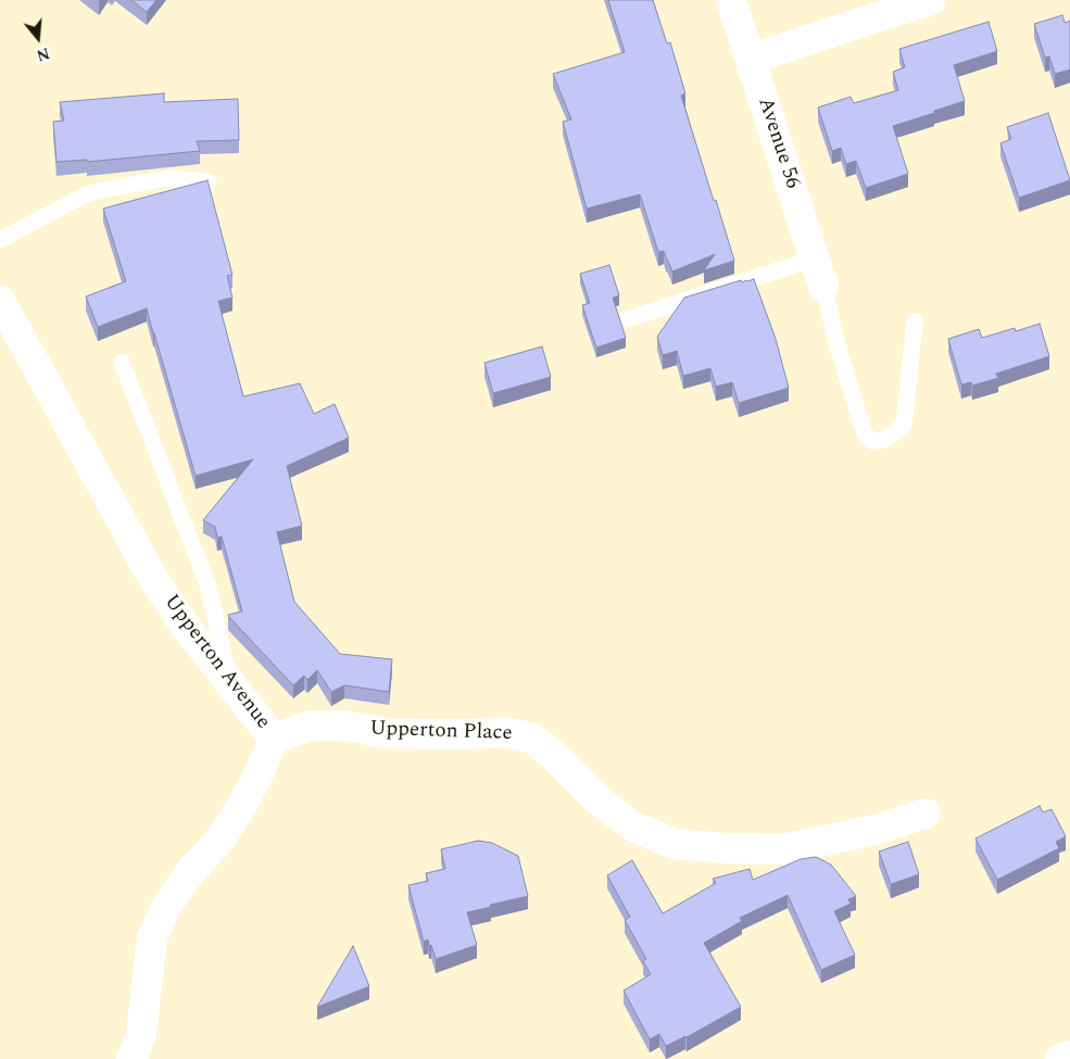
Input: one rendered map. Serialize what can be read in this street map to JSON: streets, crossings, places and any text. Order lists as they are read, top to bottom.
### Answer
{
  "streets": {
    "street": ["Avenue 56", "Upperton Avenue", "Upperton Place"]
  },
  "crossings": [
    ["Upperton Avenue", "Upperton Place"]
  ],
  "north": "bottom"
}
